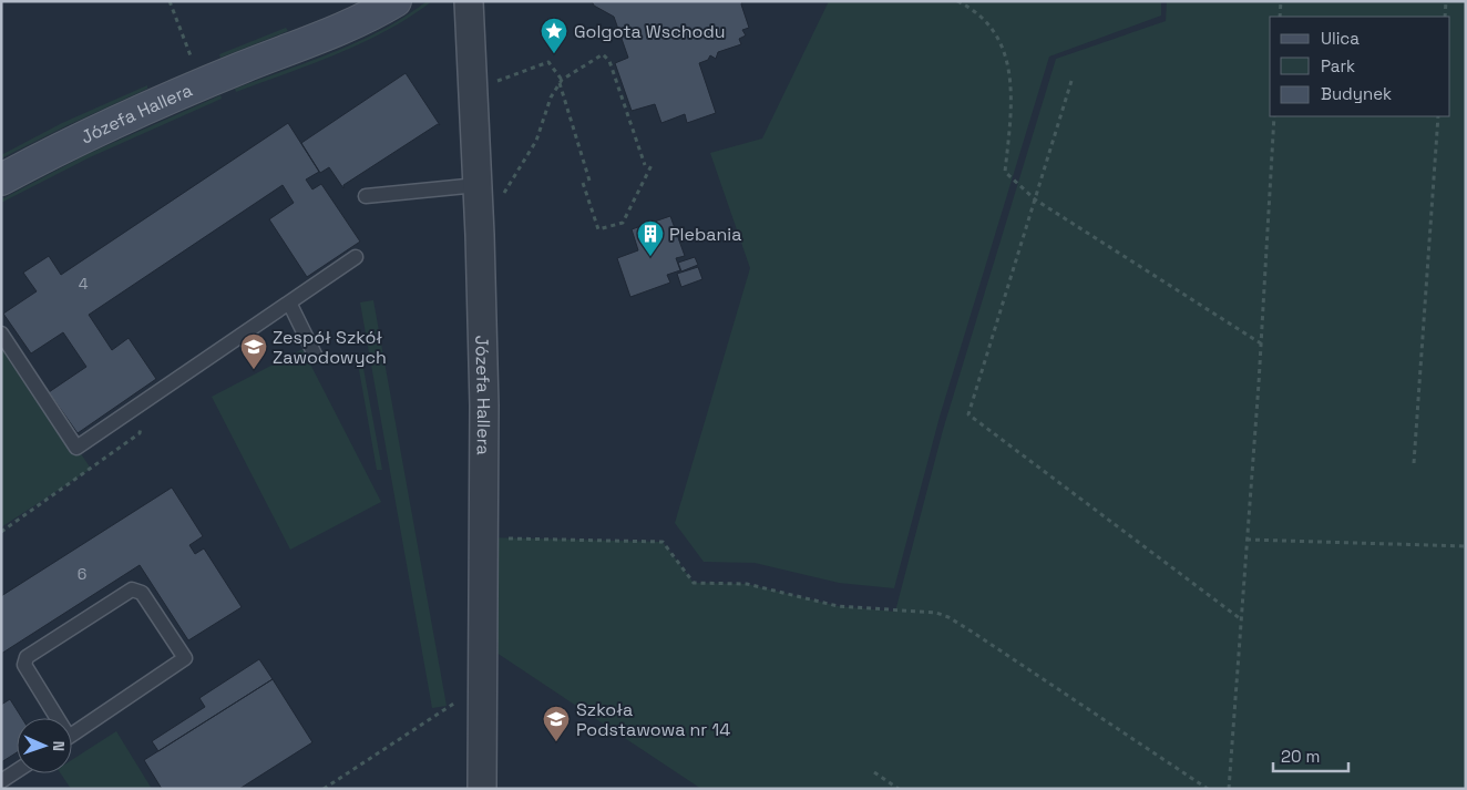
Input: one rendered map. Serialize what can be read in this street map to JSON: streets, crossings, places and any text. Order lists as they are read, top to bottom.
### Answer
{
  "streets": {
    "main road": ["Józefa Hallera"]
  },
  "places": {
    "place": ["Golgota Wschodu"],
    "building": ["Plebania"],
    "school or university": ["Zespół Szkół Zawodowych", "Szkoła Podstawowa nr 14"]
  },
  "house_numbers": ["4", "6"],
  "legend": ["Ulica", "Park", "Budynek"],
  "scale_bar": "20 m",
  "north": "right"
}
